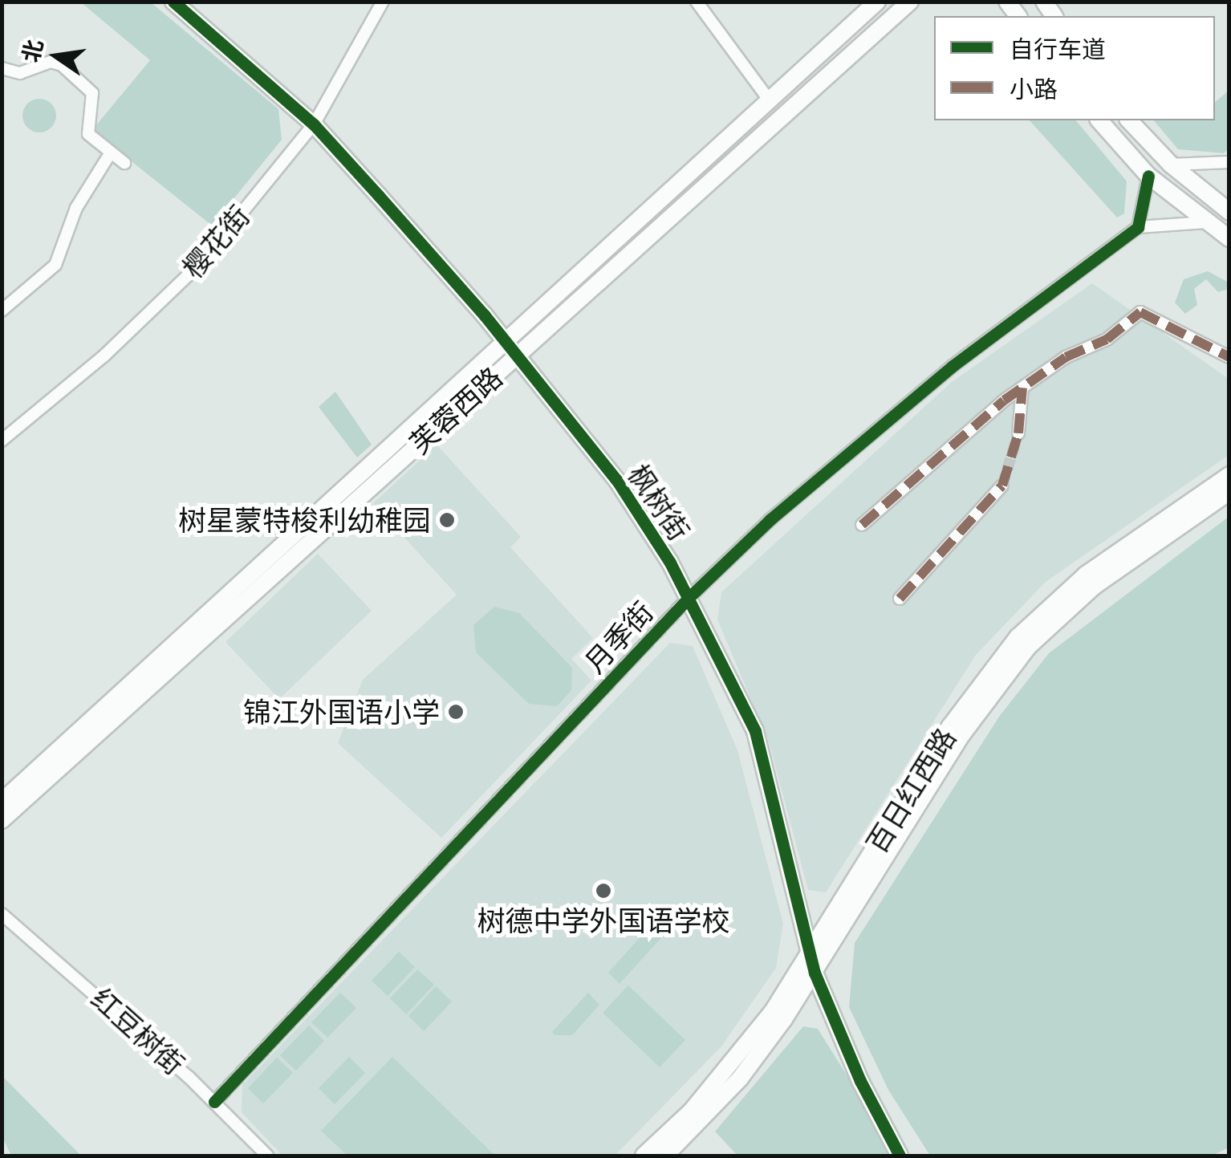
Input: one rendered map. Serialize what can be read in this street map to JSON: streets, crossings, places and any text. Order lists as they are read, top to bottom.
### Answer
{
  "streets": {
    "street": [
      "樱花街",
      "芙蓉西路",
      "枫树街",
      "月季街",
      "百日红西路",
      "红豆树街"
    ]
  },
  "crossings": [
    ["樱花街", "枫树街"],
    ["芙蓉西路", "枫树街"],
    ["枫树街", "月季街"],
    ["枫树街", "百日红西路"],
    ["月季街", "红豆树街"]
  ],
  "places": ["树星蒙特梭利幼稚园", "锦江外国语小学", "树德中学外国语学校"],
  "legend": ["自行车道", "小路"],
  "north": "left"
}
